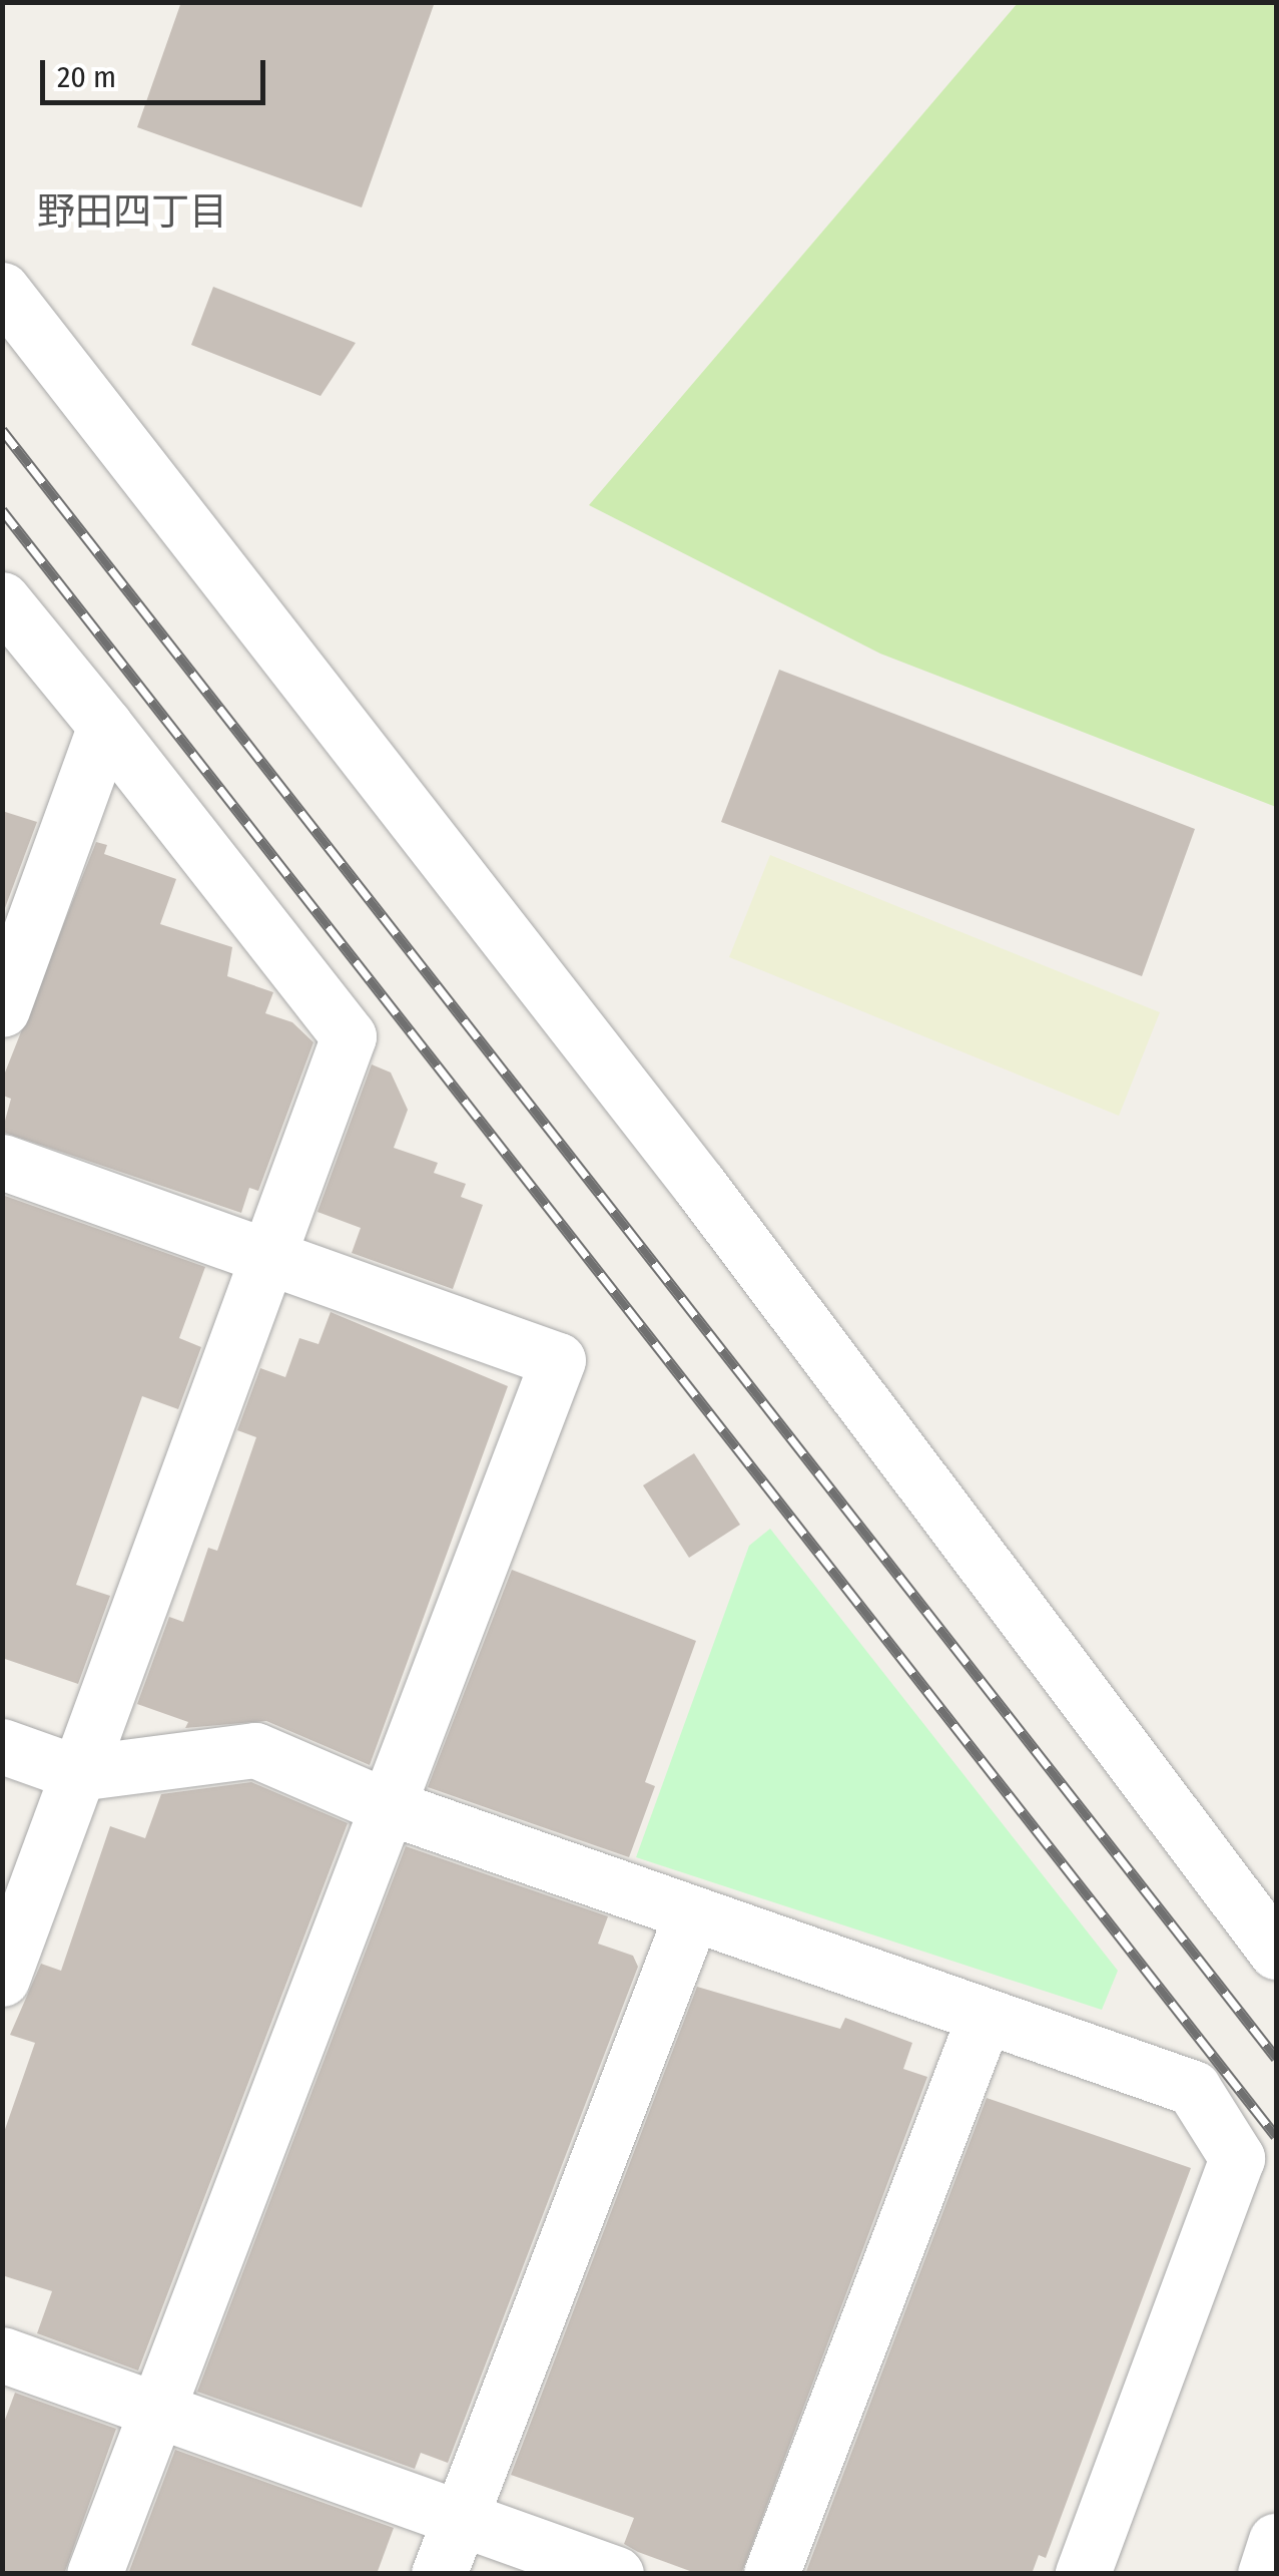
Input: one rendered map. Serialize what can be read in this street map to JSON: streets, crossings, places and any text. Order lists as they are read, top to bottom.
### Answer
{
  "districts": ["野田四丁目"],
  "scale_bar": "20 m"
}
